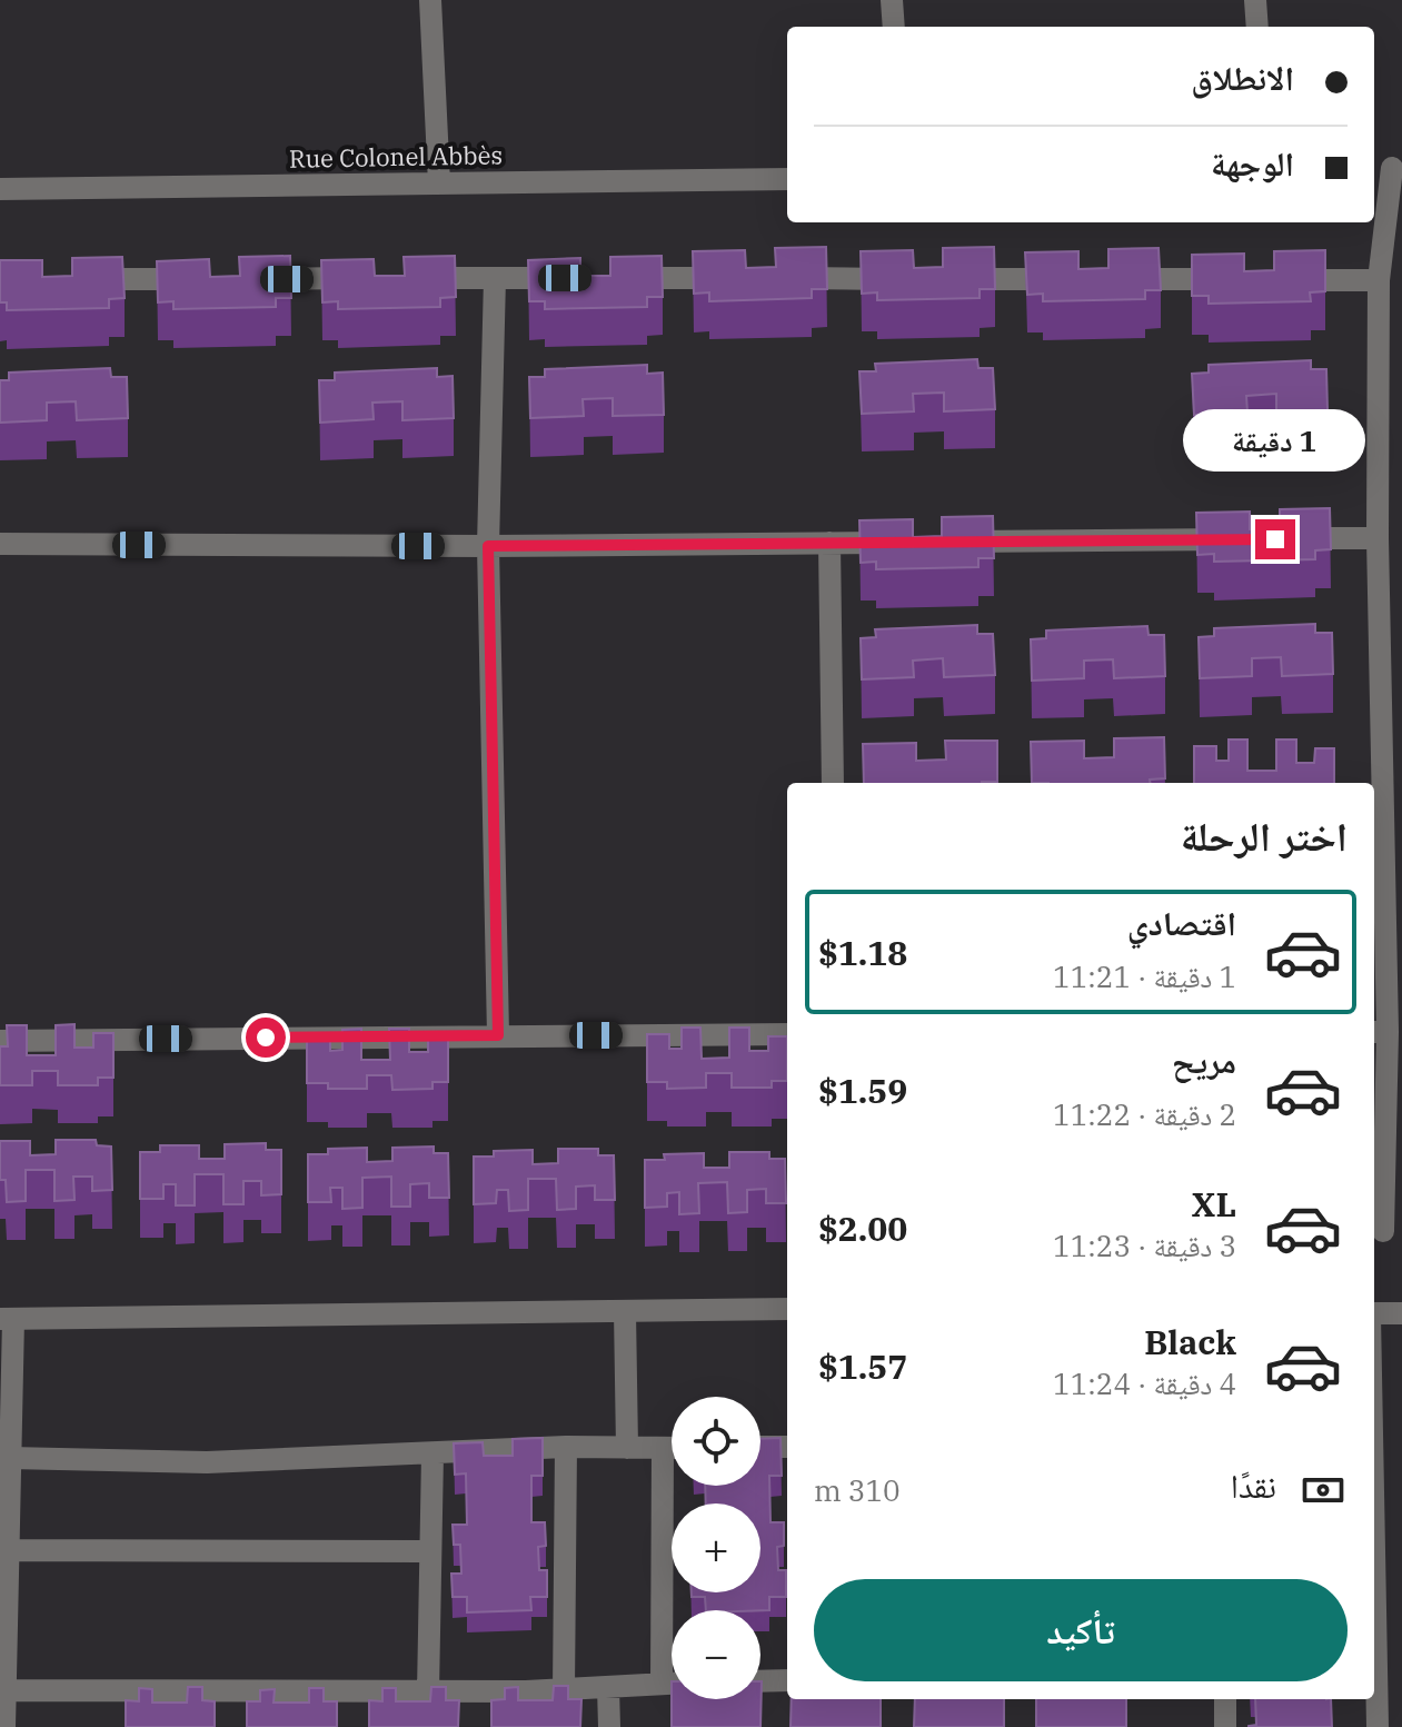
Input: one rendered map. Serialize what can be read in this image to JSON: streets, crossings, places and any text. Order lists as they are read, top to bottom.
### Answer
{
  "streets": {
    "street": ["Rue Colonel Abbès"]
  },
  "page": {
    "banner": ["الانطلاق", "الوجهة"],
    "bubble": "1 دقيقة",
    "heading": "اختر الرحلة",
    "list": [
      {
        "name": "اقتصادي",
        "note": "1 دقيقة · 11:21",
        "value": "$1.18"
      },
      {
        "name": "مريح",
        "note": "2 دقيقة · 11:22",
        "value": "$1.59"
      },
      {
        "name": "XL",
        "note": "3 دقيقة · 11:23",
        "value": "$2.00"
      },
      {
        "name": "Black",
        "note": "4 دقيقة · 11:24",
        "value": "$1.57"
      }
    ],
    "map_buttons": ["+", "−"],
    "pay": ["نقدًا", "310 m"],
    "buttons": "تأكيد"
  }
}
